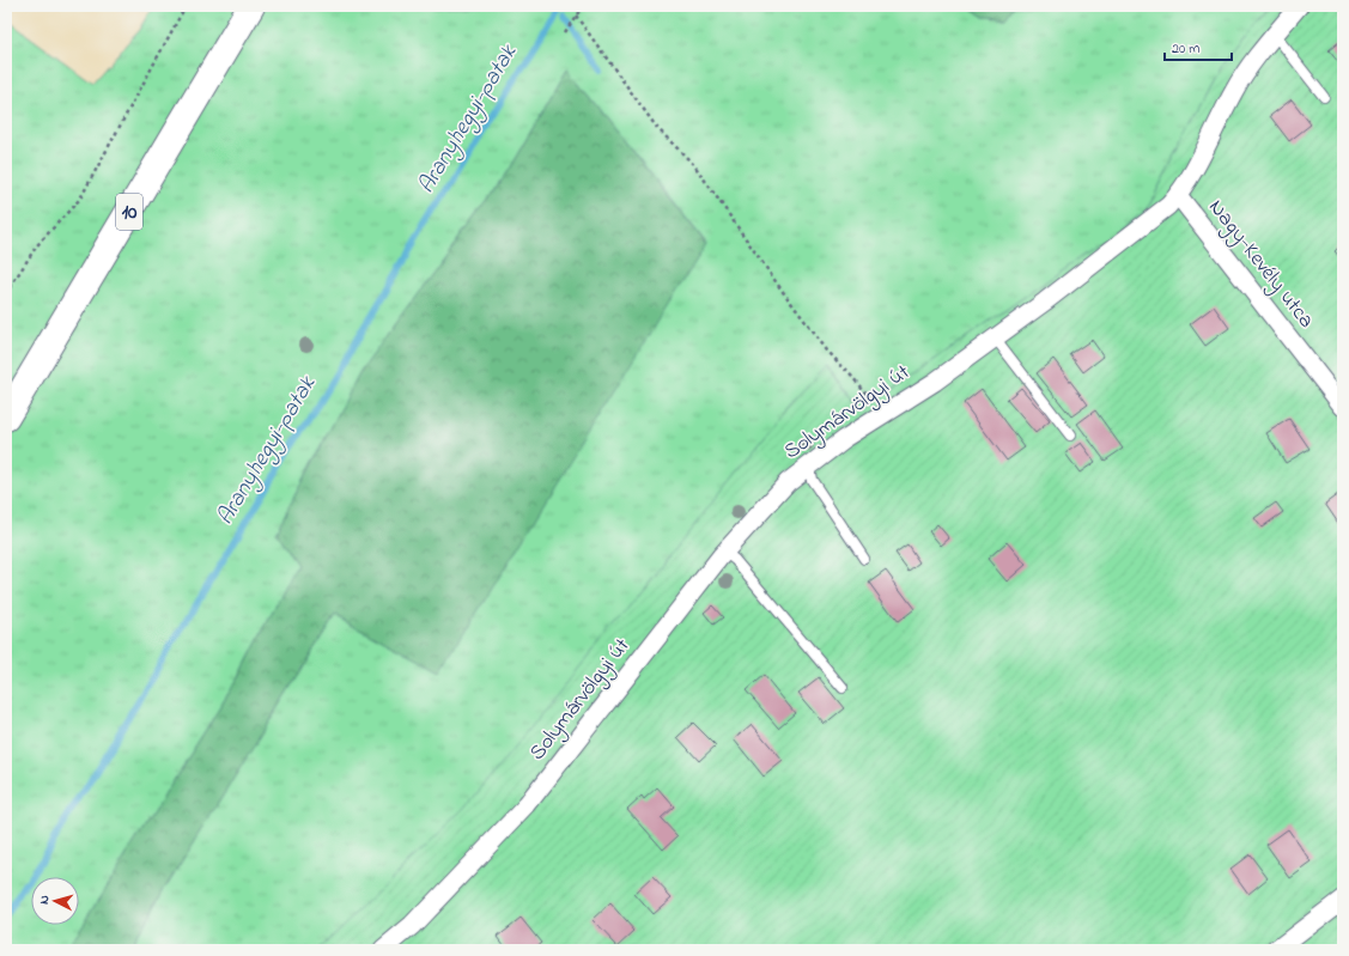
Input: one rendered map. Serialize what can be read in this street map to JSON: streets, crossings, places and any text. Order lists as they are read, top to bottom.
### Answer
{
  "streets": {
    "main road": ["10"],
    "street": ["Nagy-Kevély utca", "Solymárvölgyi út"]
  },
  "crossings": [
    ["Nagy-Kevély utca", "Solymárvölgyi út"]
  ],
  "water": ["Aranyhegyi-patak"],
  "scale_bar": "20 m",
  "north": "left"
}
